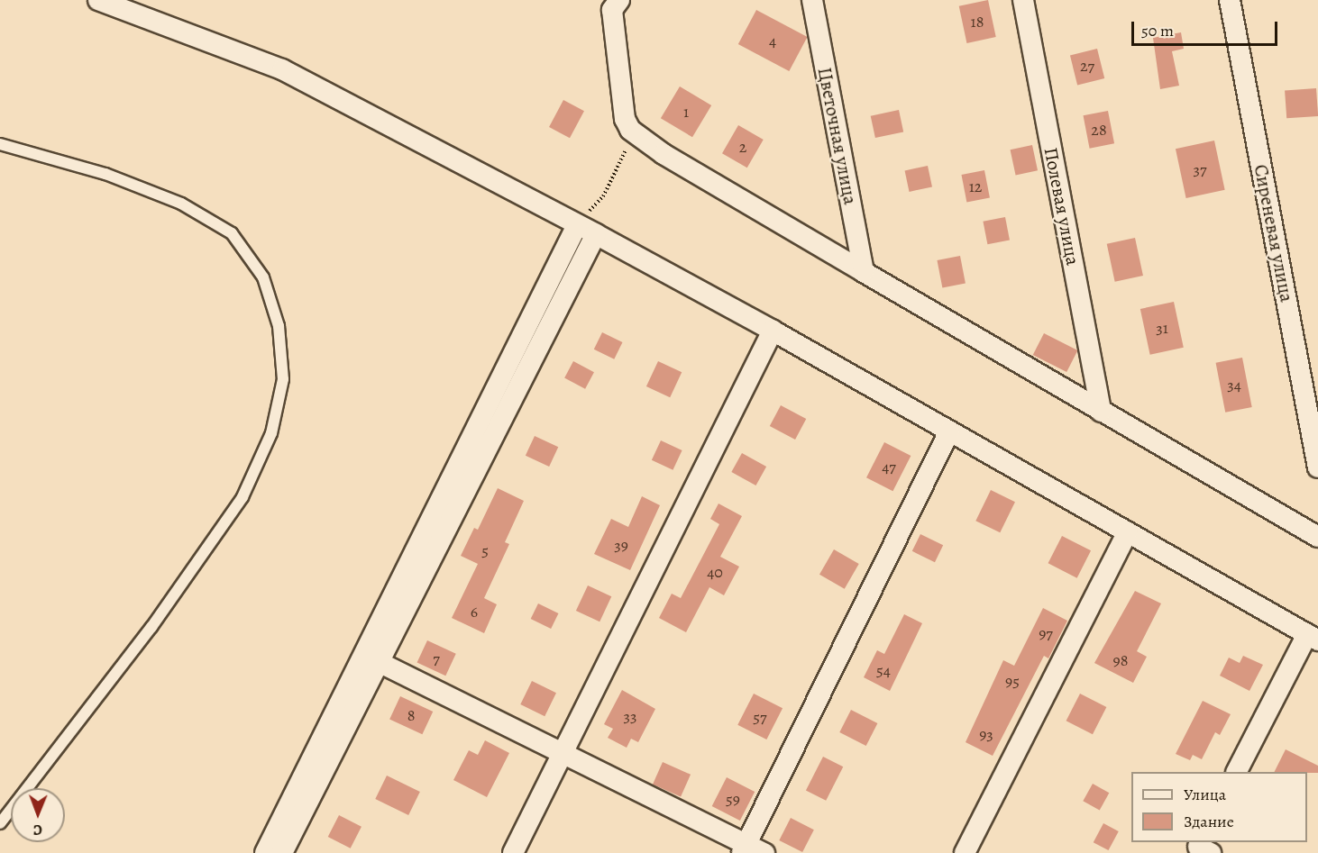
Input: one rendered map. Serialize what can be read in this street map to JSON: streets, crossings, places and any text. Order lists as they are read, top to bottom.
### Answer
{
  "streets": {
    "street": ["Цветочная улица", "Полевая улица", "Сиреневая улица"]
  },
  "house_numbers": [
    "18",
    "4",
    "27",
    "1",
    "28",
    "2",
    "37",
    "12",
    "31",
    "34",
    "47",
    "39",
    "5",
    "40",
    "6",
    "97",
    "7",
    "98",
    "54",
    "95",
    "8",
    "33",
    "57",
    "93",
    "59"
  ],
  "legend": ["Улица", "Здание"],
  "scale_bar": "50 m",
  "north": "bottom"
}
